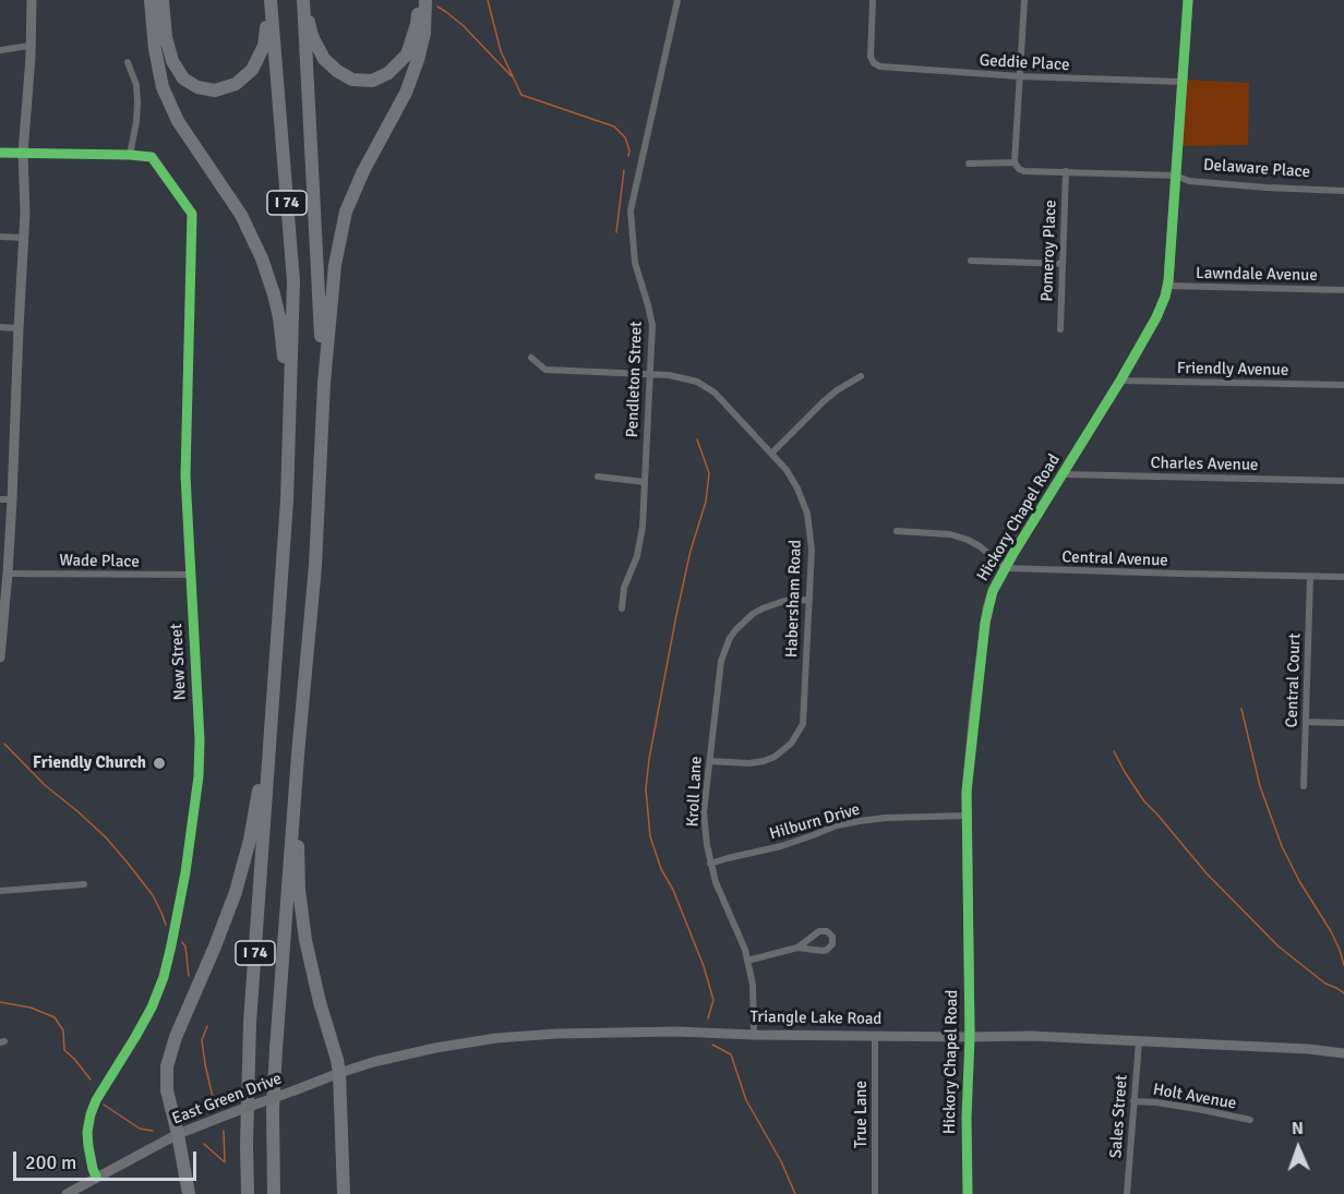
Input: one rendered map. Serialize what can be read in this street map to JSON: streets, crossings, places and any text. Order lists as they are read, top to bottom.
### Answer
{
  "streets": {
    "highway": ["I 74"],
    "street": [
      "Geddie Place",
      "Delaware Place",
      "Pomeroy Place",
      "Lawndale Avenue",
      "Friendly Avenue",
      "Pendleton Street",
      "Charles Avenue",
      "Hickory Chapel Road",
      "Central Avenue",
      "Wade Place",
      "Habersham Road",
      "New Street",
      "Central Court",
      "Kroll Lane",
      "Hilburn Drive",
      "Triangle Lake Road",
      "Holt Avenue",
      "East Green Drive",
      "True Lane",
      "Sales Street"
    ]
  },
  "crossings": [
    ["Geddie Place", "Hickory Chapel Road"],
    ["Delaware Place", "Pomeroy Place"],
    ["Delaware Place", "Hickory Chapel Road"],
    ["Lawndale Avenue", "Hickory Chapel Road"],
    ["Friendly Avenue", "Hickory Chapel Road"],
    ["Pendleton Street", "Habersham Road"],
    ["Charles Avenue", "Hickory Chapel Road"],
    ["Hickory Chapel Road", "Central Avenue"],
    ["Hickory Chapel Road", "Hilburn Drive"],
    ["Hickory Chapel Road", "Triangle Lake Road"],
    ["Central Avenue", "Central Court"],
    ["Wade Place", "New Street"],
    ["Habersham Road", "Kroll Lane"],
    ["New Street", "East Green Drive"],
    ["Kroll Lane", "Hilburn Drive"],
    ["Kroll Lane", "Triangle Lake Road"],
    ["Triangle Lake Road", "East Green Drive"],
    ["Triangle Lake Road", "True Lane"],
    ["Triangle Lake Road", "Sales Street"],
    ["Holt Avenue", "Sales Street"]
  ],
  "places": ["Friendly Church"],
  "scale_bar": "200 m",
  "north": "top"
}
